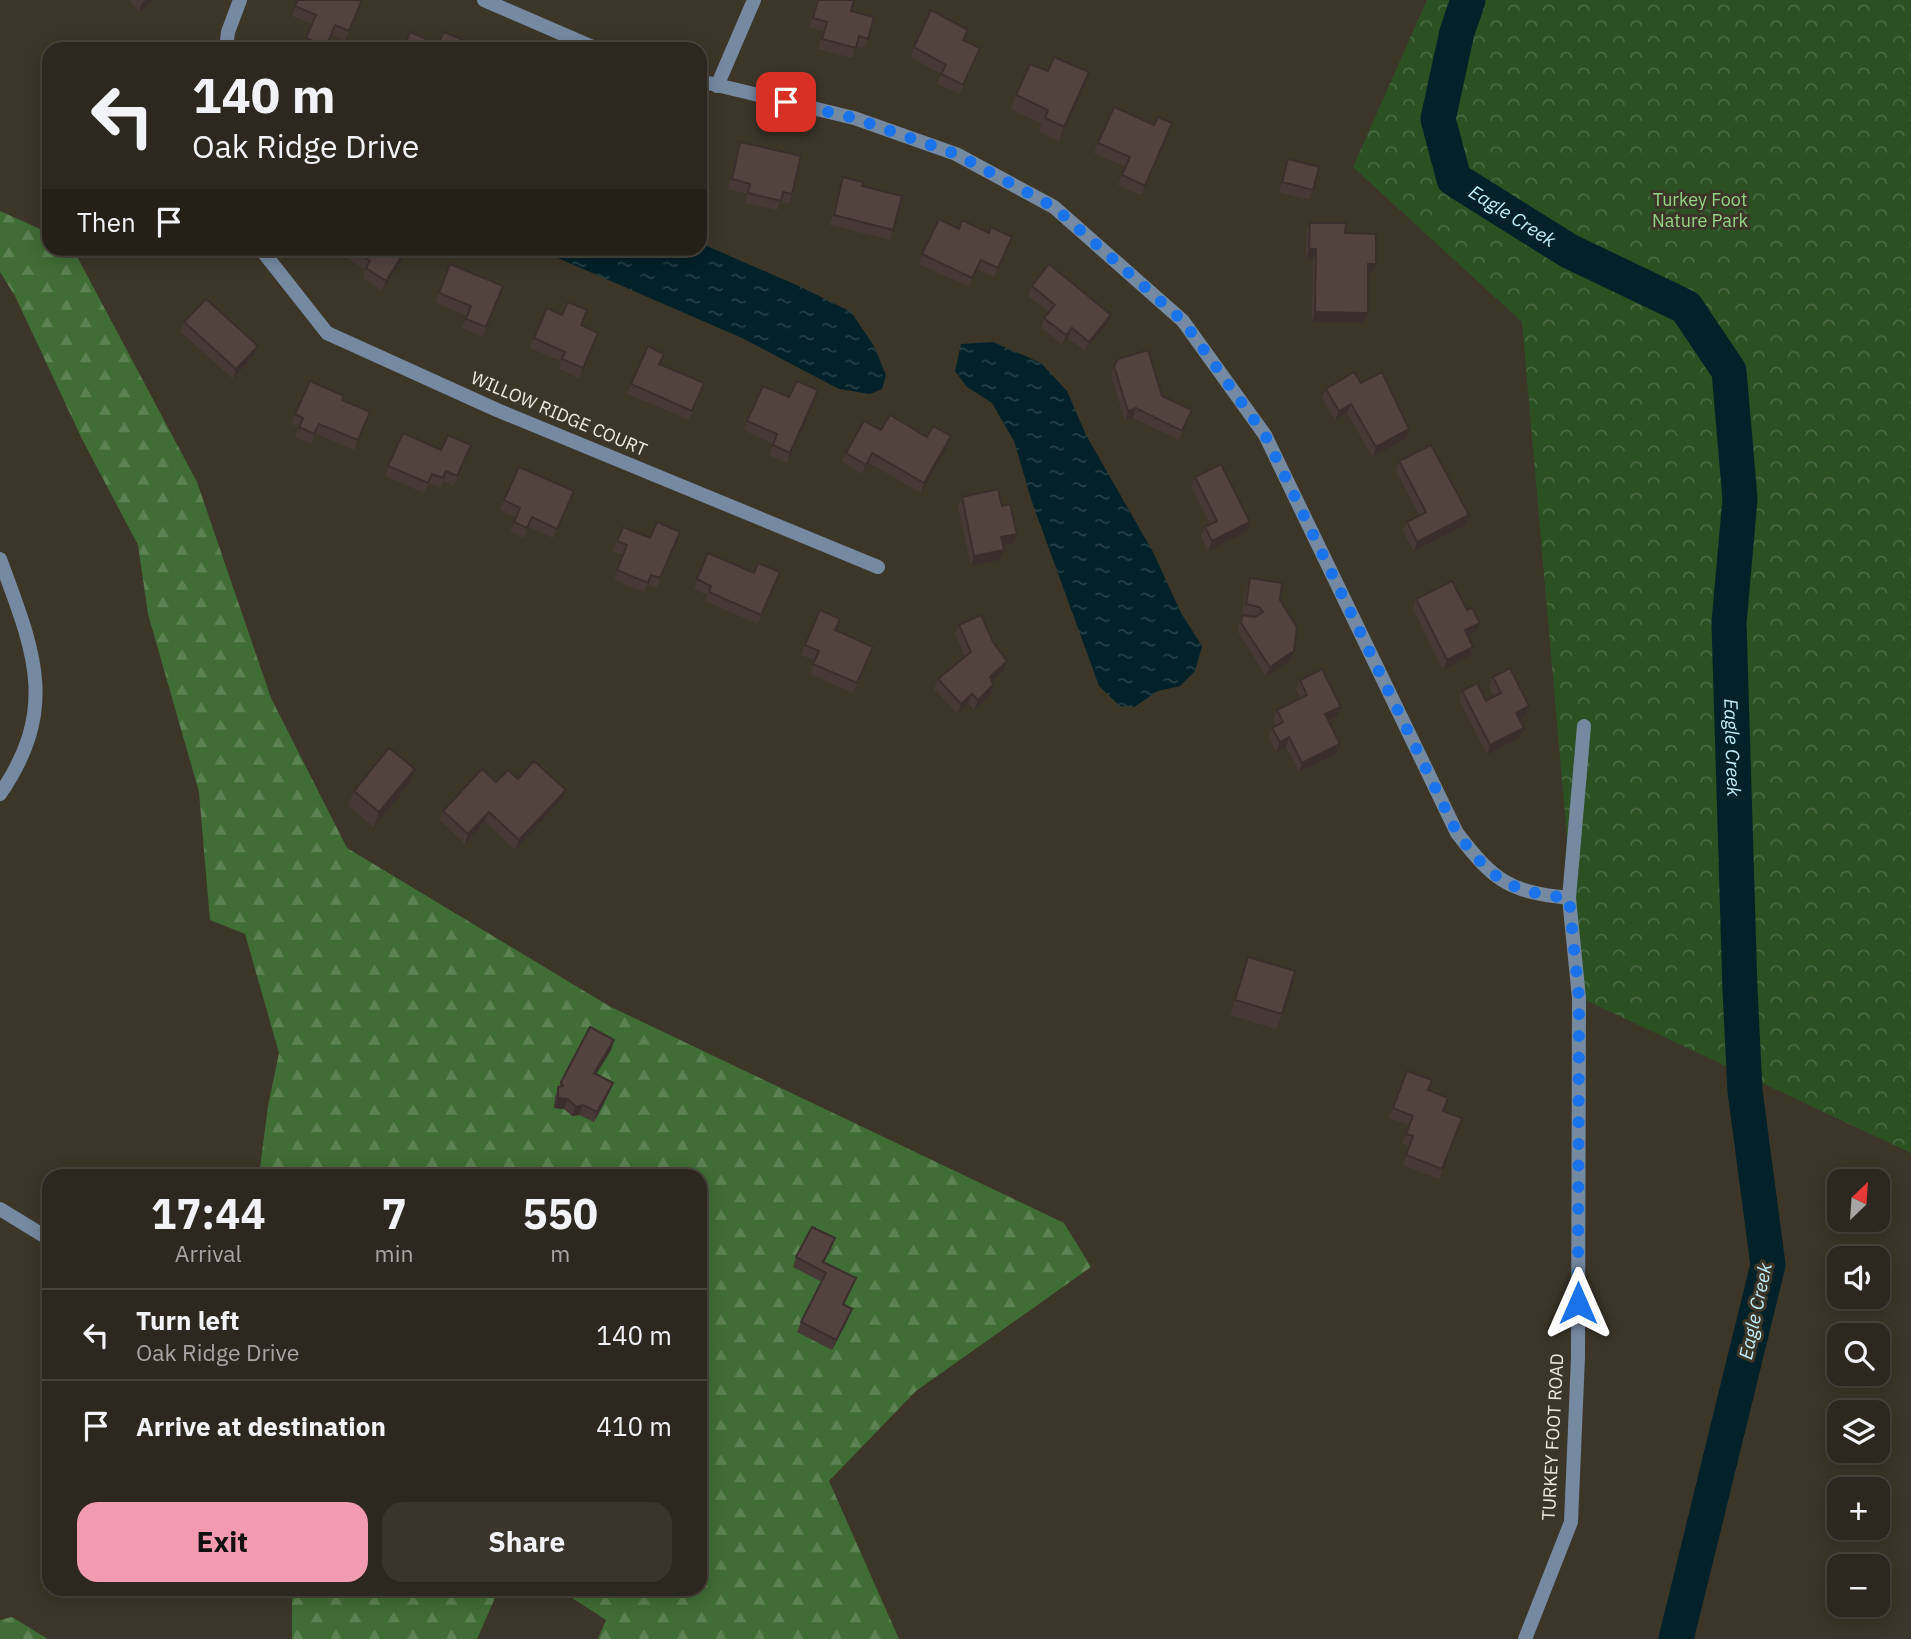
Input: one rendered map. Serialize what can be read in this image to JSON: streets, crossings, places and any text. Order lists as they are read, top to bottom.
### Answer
{
  "streets": {
    "street": ["WILLOW RIDGE COURT", "TURKEY FOOT ROAD"]
  },
  "water": ["Eagle Creek"],
  "parks": ["Turkey Foot Nature Park"],
  "north": "top right",
  "page": {
    "turn": ["140 m", "Oak Ridge Drive"],
    "then": "Then",
    "map_buttons": ["+", "−"],
    "eta": [
      "17:44",
      "Arrival",
      "7",
      "min",
      "550",
      "m"
    ],
    "list": [
      {
        "name": "Turn left",
        "note": "Oak Ridge Drive",
        "value": "140 m"
      },
      {
        "name": "Arrive at destination",
        "value": "410 m"
      }
    ],
    "buttons": ["Exit", "Share"]
  }
}
